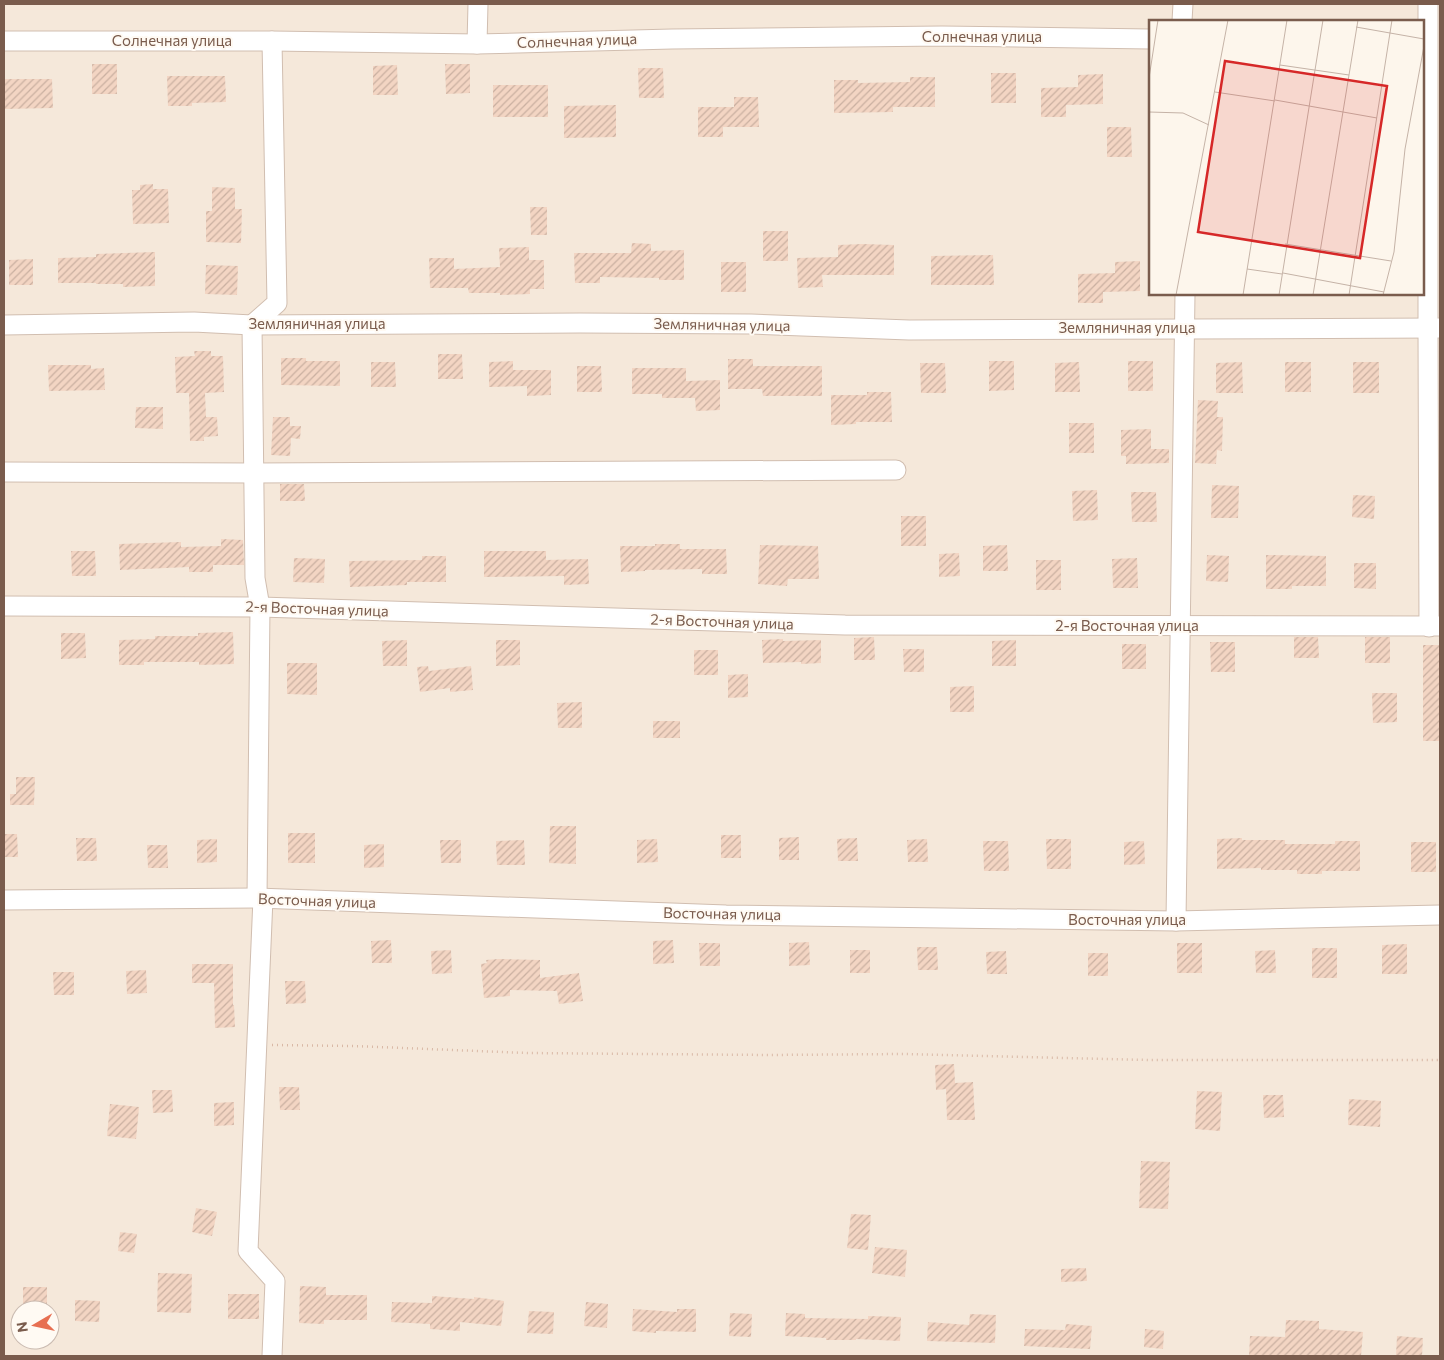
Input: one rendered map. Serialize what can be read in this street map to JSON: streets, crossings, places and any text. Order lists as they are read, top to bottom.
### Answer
{
  "streets": {
    "street": [
      "Солнечная улица",
      "Земляничная улица",
      "2-я Восточная улица",
      "Восточная улица"
    ]
  },
  "north": "left"
}
